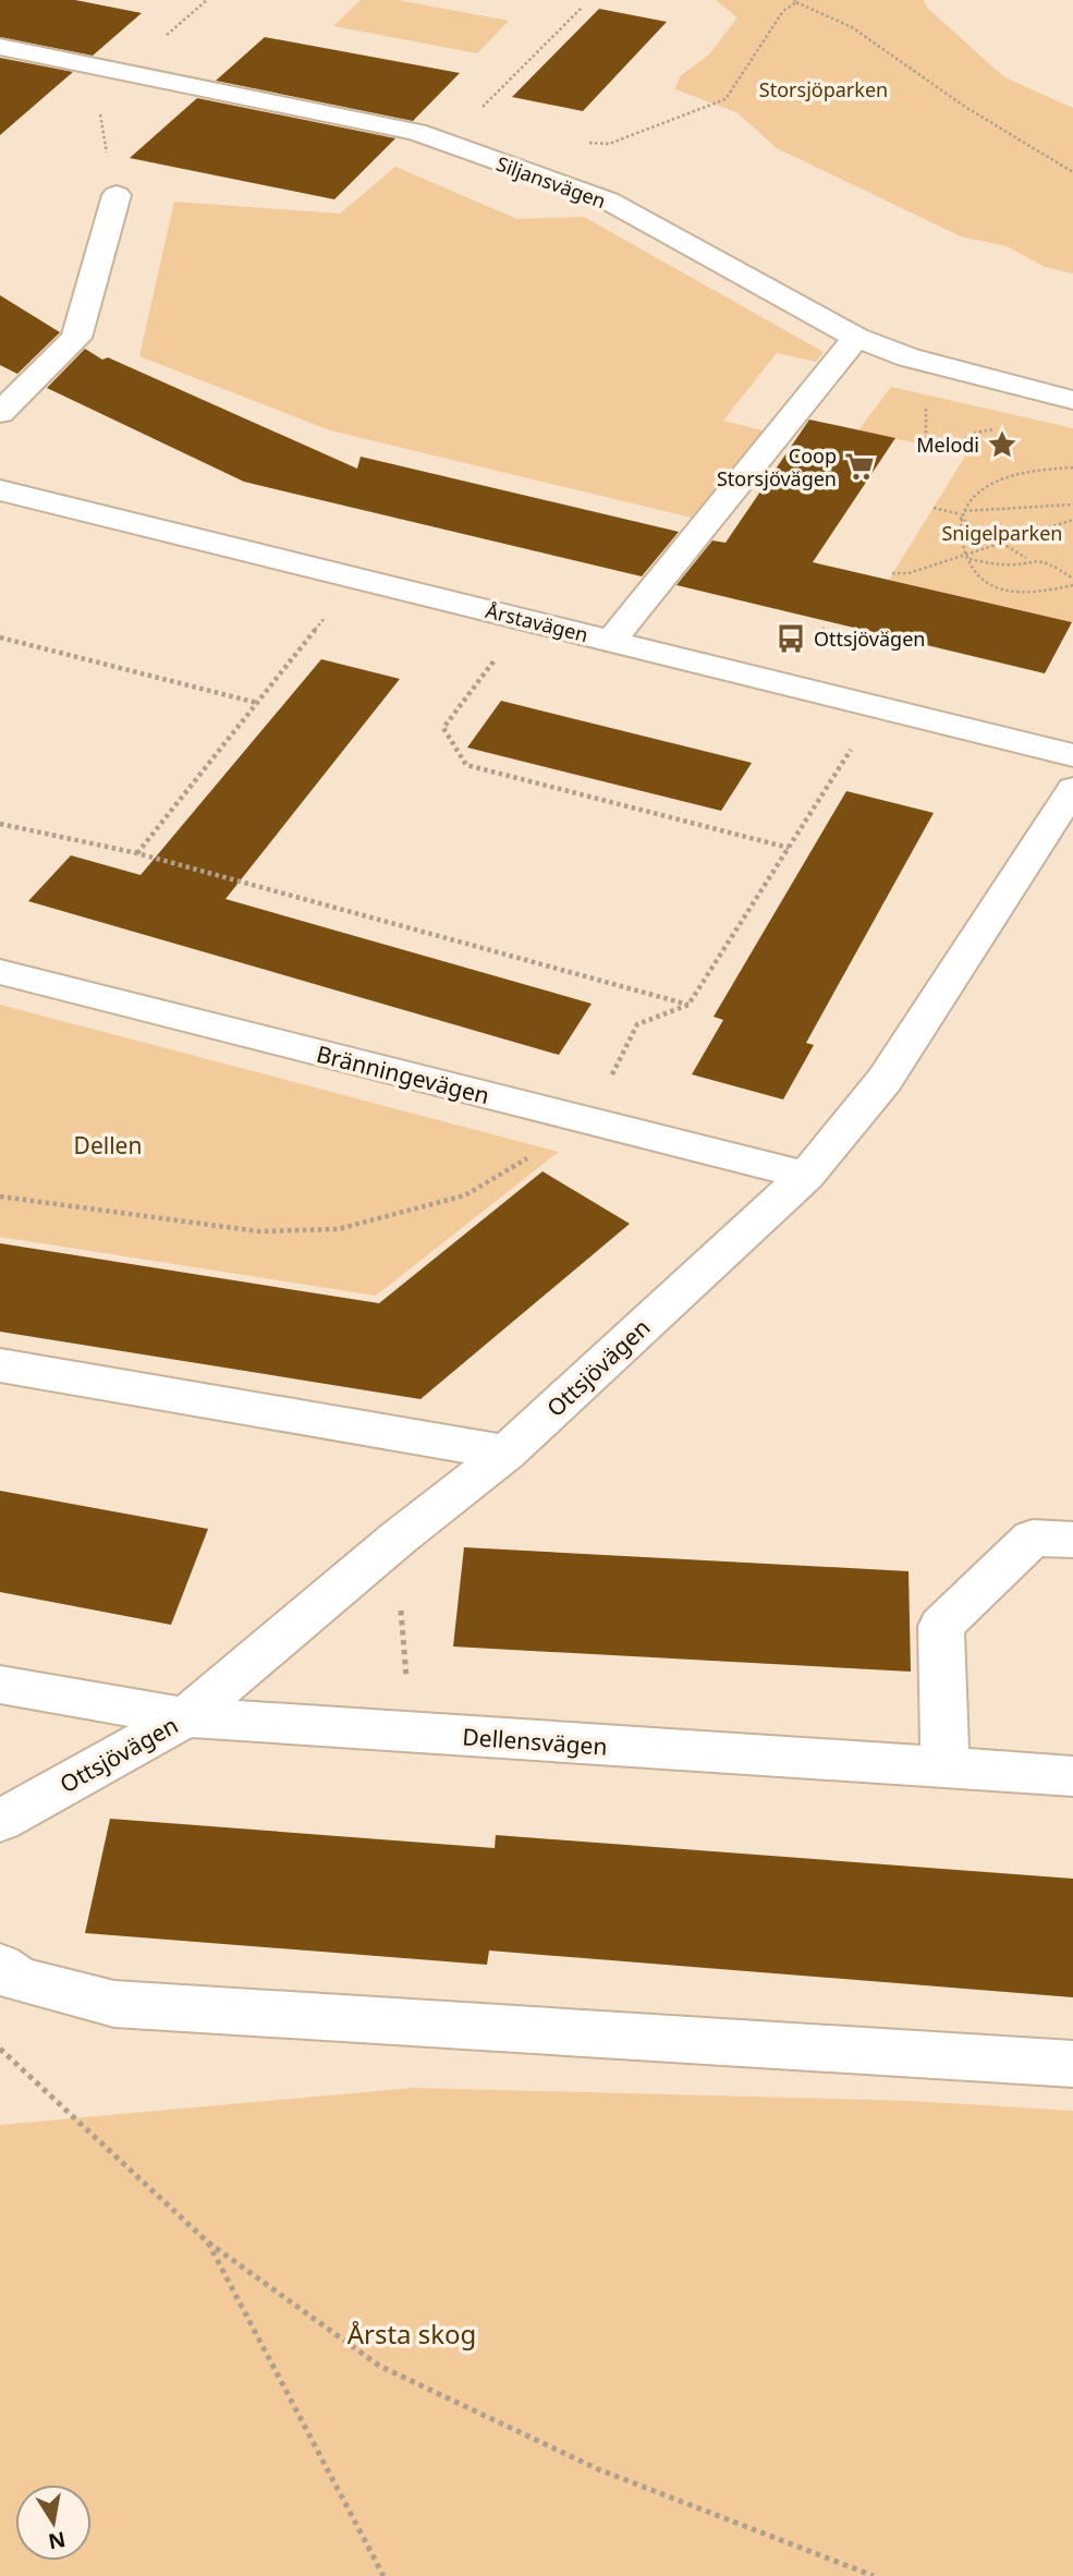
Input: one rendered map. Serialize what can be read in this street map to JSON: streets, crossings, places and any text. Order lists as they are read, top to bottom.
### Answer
{
  "streets": {
    "street": [
      "Siljansvägen",
      "Årstavägen",
      "Bränningevägen",
      "Ottsjövägen",
      "Dellensvägen"
    ]
  },
  "crossings": [
    ["Bränningevägen", "Ottsjövägen"],
    ["Ottsjövägen", "Dellensvägen"]
  ],
  "parks": [
    "Storsjöparken",
    "Snigelparken",
    "Dellen",
    "Årsta skog"
  ],
  "places": {
    "place": ["Melodi"],
    "supermarket": ["Coop Storsjövägen"],
    "bus stop": ["Ottsjövägen"]
  },
  "north": "bottom"
}
